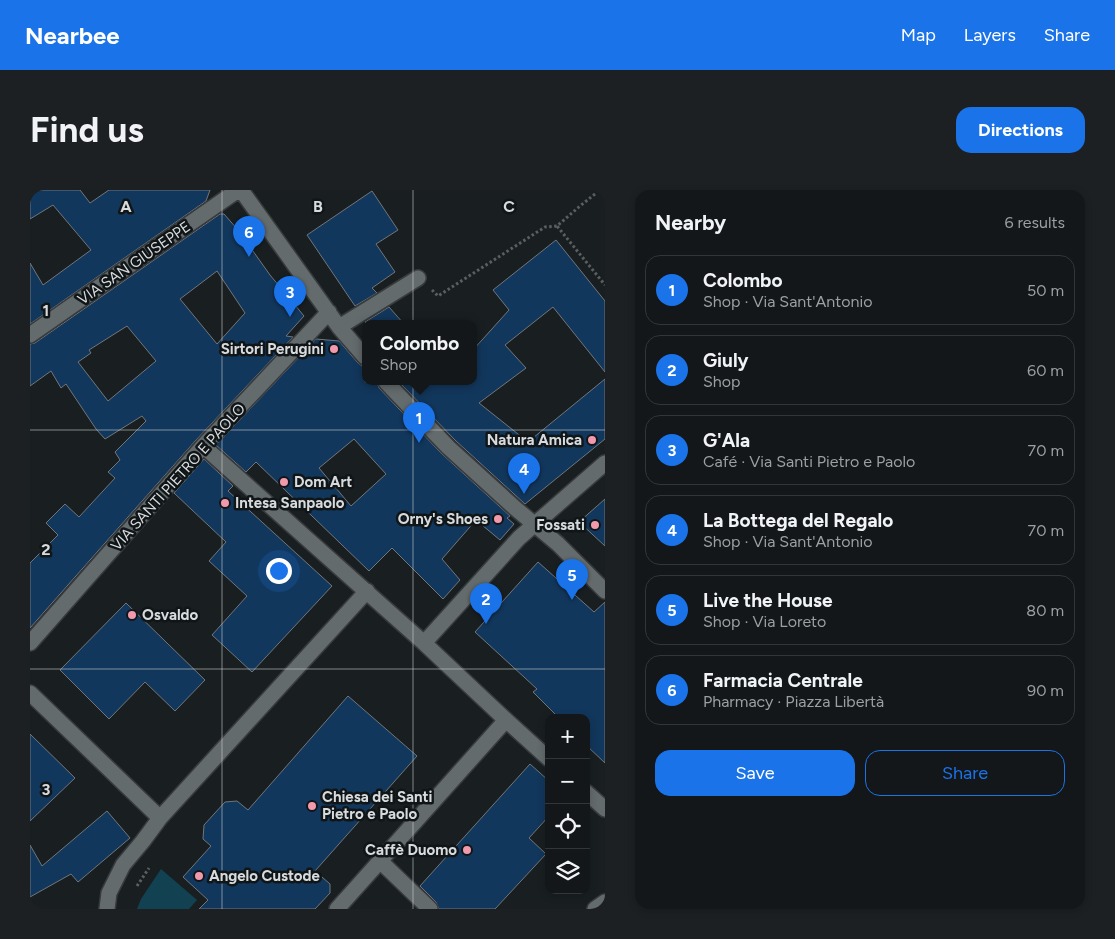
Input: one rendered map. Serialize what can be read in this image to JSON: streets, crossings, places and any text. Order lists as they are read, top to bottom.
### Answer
{
  "streets": {
    "street": ["VIA SAN GIUSEPPE", "VIA SANTI PIETRO E PAOLO"]
  },
  "places": [
    "Sirtori Perugini",
    "Natura Amica",
    "Dom Art",
    "Intesa Sanpaolo",
    "Orny's Shoes",
    "Fossati",
    "Osvaldo",
    "Chiesa dei Santi Pietro e Paolo",
    "Caffè Duomo",
    "Angelo Custode"
  ],
  "page": {
    "header": "Nearbee",
    "nav": ["Map", "Layers", "Share"],
    "buttons": [
      "Directions",
      ["Save", "Share"]
    ],
    "title": "Find us",
    "heading": ["Nearby", "6 results"],
    "pins": [
      "6",
      "3",
      "1",
      "4",
      "5",
      "2"
    ],
    "list": [
      {
        "mark": "1",
        "name": "Colombo",
        "note": "Shop · Via Sant'Antonio",
        "value": "50 m"
      },
      {
        "mark": "2",
        "name": "Giuly",
        "note": "Shop",
        "value": "60 m"
      },
      {
        "mark": "3",
        "name": "G'Ala",
        "note": "Café · Via Santi Pietro e Paolo",
        "value": "70 m"
      },
      {
        "mark": "4",
        "name": "La Bottega del Regalo",
        "note": "Shop · Via Sant'Antonio",
        "value": "70 m"
      },
      {
        "mark": "5",
        "name": "Live the House",
        "note": "Shop · Via Loreto",
        "value": "80 m"
      },
      {
        "mark": "6",
        "name": "Farmacia Centrale",
        "note": "Pharmacy · Piazza Libertà",
        "value": "90 m"
      }
    ],
    "popup": ["Colombo", "Shop"],
    "map_buttons": ["+", "−"]
  },
  "grid": {
    "columns": ["A", "B", "C"],
    "rows": ["1", "2", "3"]
  }
}
